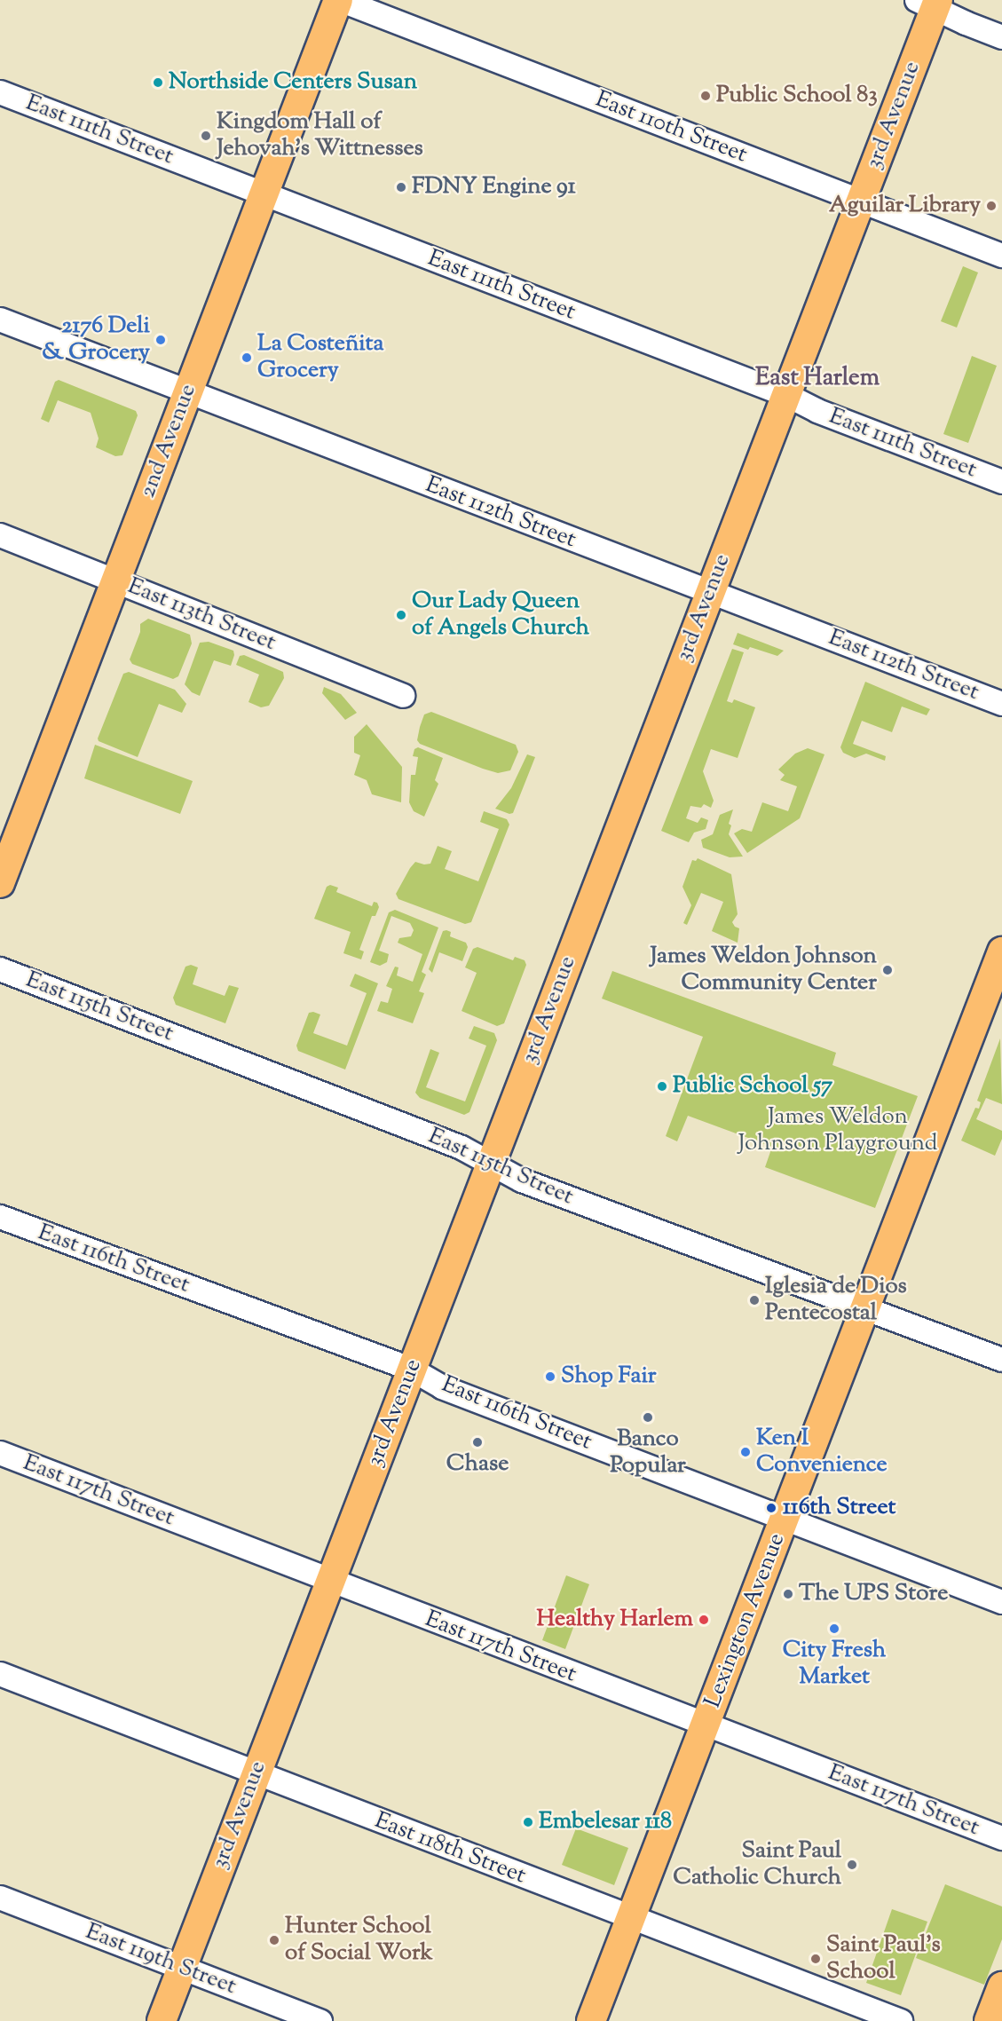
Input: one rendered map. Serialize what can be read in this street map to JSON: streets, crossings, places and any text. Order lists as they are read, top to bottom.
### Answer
{
  "streets": {
    "main road": ["3rd Avenue", "2nd Avenue", "Lexington Avenue"],
    "street": [
      "East 110th Street",
      "East 111th Street",
      "East 112th Street",
      "East 113th Street",
      "East 115th Street",
      "East 116th Street",
      "East 117th Street",
      "East 118th Street",
      "East 119th Street"
    ]
  },
  "crossings": [
    ["3rd Avenue", "East 110th Street"],
    ["3rd Avenue", "East 111th Street"],
    ["3rd Avenue", "East 112th Street"],
    ["3rd Avenue", "East 115th Street"],
    ["3rd Avenue", "East 116th Street"],
    ["3rd Avenue", "East 117th Street"],
    ["3rd Avenue", "East 118th Street"],
    ["3rd Avenue", "East 119th Street"],
    ["East 110th Street", "2nd Avenue"],
    ["East 111th Street", "2nd Avenue"],
    ["2nd Avenue", "East 112th Street"],
    ["2nd Avenue", "East 113th Street"],
    ["East 115th Street", "Lexington Avenue"],
    ["East 116th Street", "Lexington Avenue"],
    ["East 117th Street", "Lexington Avenue"],
    ["Lexington Avenue", "East 118th Street"]
  ],
  "districts": ["East Harlem"],
  "parks": ["James Weldon Johnson Playground"],
  "places": [
    "Northside Centers Susan",
    "Public School 83",
    "Kingdom Hall of Jehovah's Wittnesses",
    "FDNY Engine 91",
    "Aguilar Library",
    "2176 Deli & Grocery",
    "La Costeñita Grocery",
    "Our Lady Queen of Angels Church",
    "James Weldon Johnson Community Center",
    "Public School 57",
    "Iglesia de Dios Pentecostal",
    "Shop Fair",
    "Banco Popular",
    "Chase",
    "Ken I Convenience",
    "116th Street",
    "The UPS Store",
    "Healthy Harlem",
    "City Fresh Market",
    "Embelesar 118",
    "Saint Paul Catholic Church",
    "Hunter School of Social Work",
    "Saint Paul's School"
  ]
}
